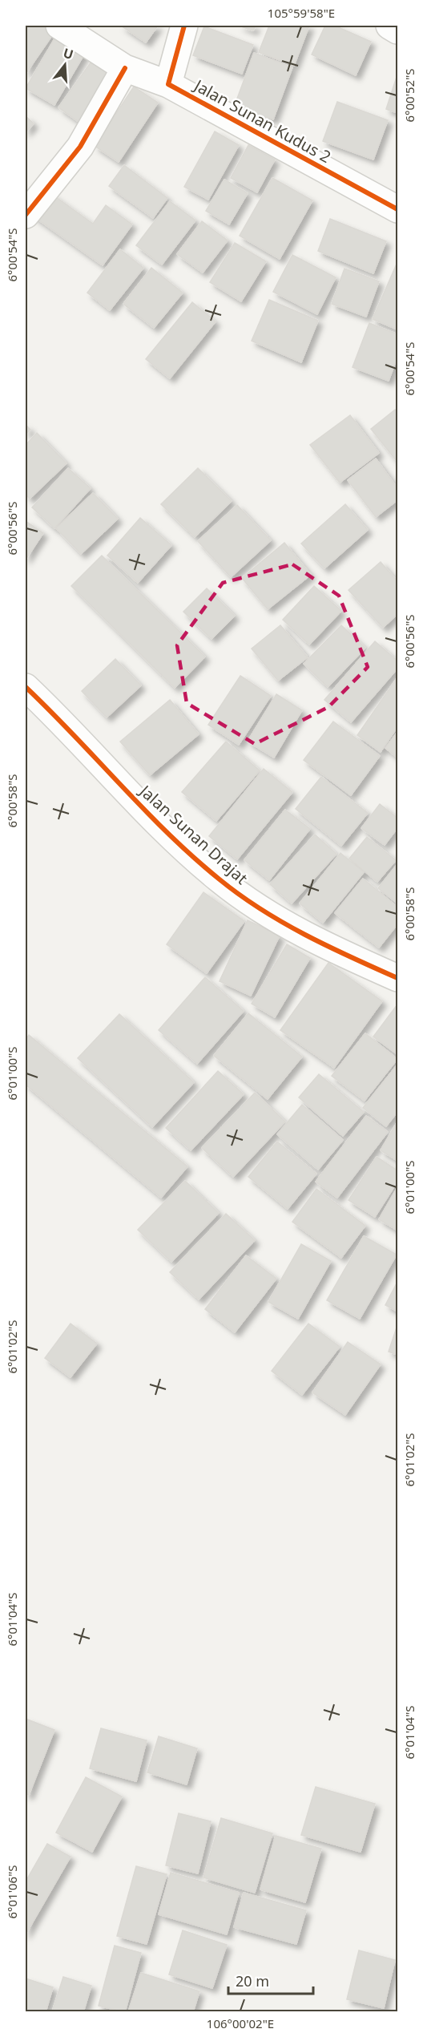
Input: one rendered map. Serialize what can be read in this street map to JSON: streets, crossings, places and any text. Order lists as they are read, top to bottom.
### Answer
{
  "streets": {
    "street": ["Jalan Sunan Kudus 2", "Jalan Sunan Drajat"]
  },
  "scale_bar": "20 m",
  "north": "top",
  "coordinates": [
    "105°59'58\"E",
    "6°00'52\"S",
    "6°00'54\"S",
    "6°00'56\"S",
    "6°00'58\"S",
    "6°01'00\"S",
    "6°01'02\"S",
    "6°01'04\"S",
    "6°01'06\"S",
    "106°00'02\"E"
  ]
}
